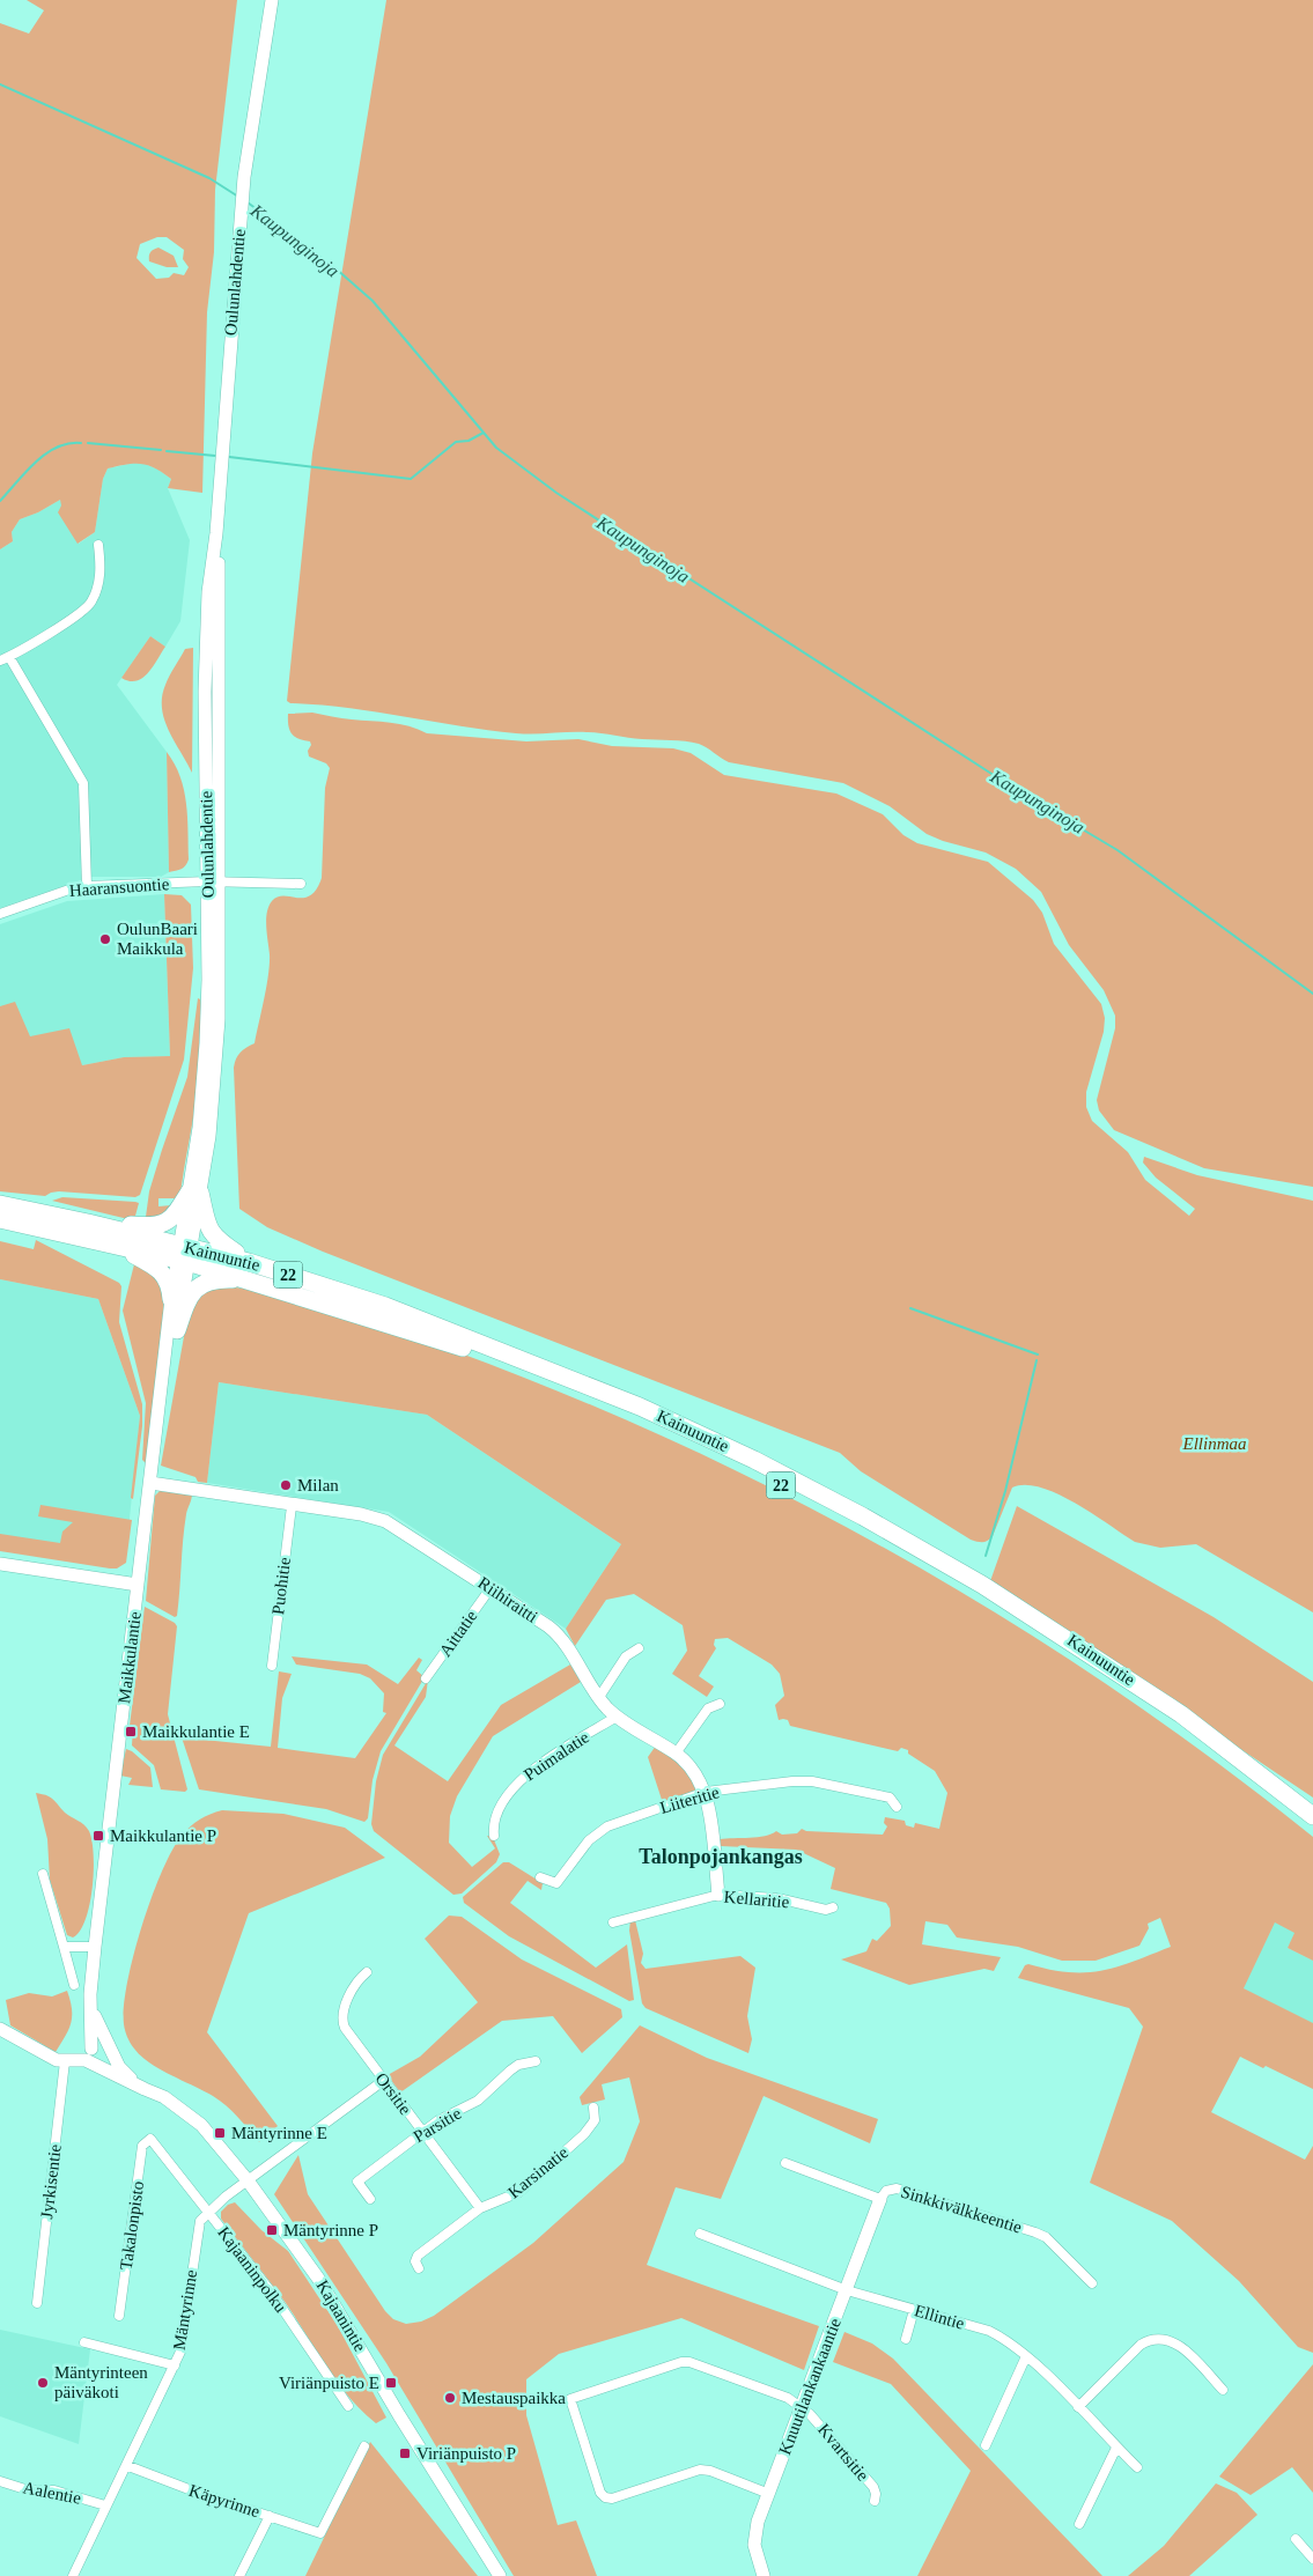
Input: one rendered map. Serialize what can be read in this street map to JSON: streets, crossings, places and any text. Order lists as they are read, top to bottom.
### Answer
{
  "streets": {
    "highway": ["Kainuuntie", "22"],
    "main road": [
      "Oulunlahdentie",
      "Riihiraitti",
      "Maikkulantie",
      "Kajaanintie",
      "Knuutilankankaantie"
    ],
    "street": [
      "Haaransuontie",
      "Puohitie",
      "Aittatie",
      "Puimalatie",
      "Liiteritie",
      "Kellaritie",
      "Orsitie",
      "Parsitie",
      "Karsinatie",
      "Jyrkisentie",
      "Sinkkivälkkeentie",
      "Takalonpisto",
      "Kajaaninpolku",
      "Mäntyrinne",
      "Ellintie",
      "Kvartsitie",
      "Aalentie",
      "Käpyrinne"
    ]
  },
  "crossings": [
    ["Oulunlahdentie", "Haaransuontie"],
    ["Oulunlahdentie", "Kainuuntie"],
    ["Oulunlahdentie", "Maikkulantie"],
    ["Kainuuntie", "Maikkulantie"],
    ["Puohitie", "Riihiraitti"],
    ["Riihiraitti", "Aittatie"],
    ["Riihiraitti", "Maikkulantie"],
    ["Riihiraitti", "Puimalatie"],
    ["Riihiraitti", "Liiteritie"],
    ["Riihiraitti", "Kellaritie"],
    ["Maikkulantie", "Kajaanintie"],
    ["Orsitie", "Parsitie"],
    ["Orsitie", "Karsinatie"],
    ["Orsitie", "Mäntyrinne"],
    ["Sinkkivälkkeentie", "Knuutilankankaantie"],
    ["Takalonpisto", "Kajaaninpolku"],
    ["Kajaaninpolku", "Mäntyrinne"],
    ["Mäntyrinne", "Kajaanintie"],
    ["Mäntyrinne", "Aalentie"],
    ["Mäntyrinne", "Käpyrinne"],
    ["Ellintie", "Knuutilankankaantie"],
    ["Knuutilankankaantie", "Kvartsitie"]
  ],
  "districts": ["Talonpojankangas"],
  "water": ["Kaupunginoja"],
  "parks": ["Ellinmaa"],
  "places": {
    "other": [
      "OulunBaari Maikkula",
      "Milan",
      "Mäntyrinteen päiväkoti",
      "Mestauspaikka"
    ],
    "transit": [
      "Maikkulantie E",
      "Maikkulantie P",
      "Mäntyrinne E",
      "Mäntyrinne P",
      "Viriänpuisto E",
      "Viriänpuisto P"
    ]
  }
}
